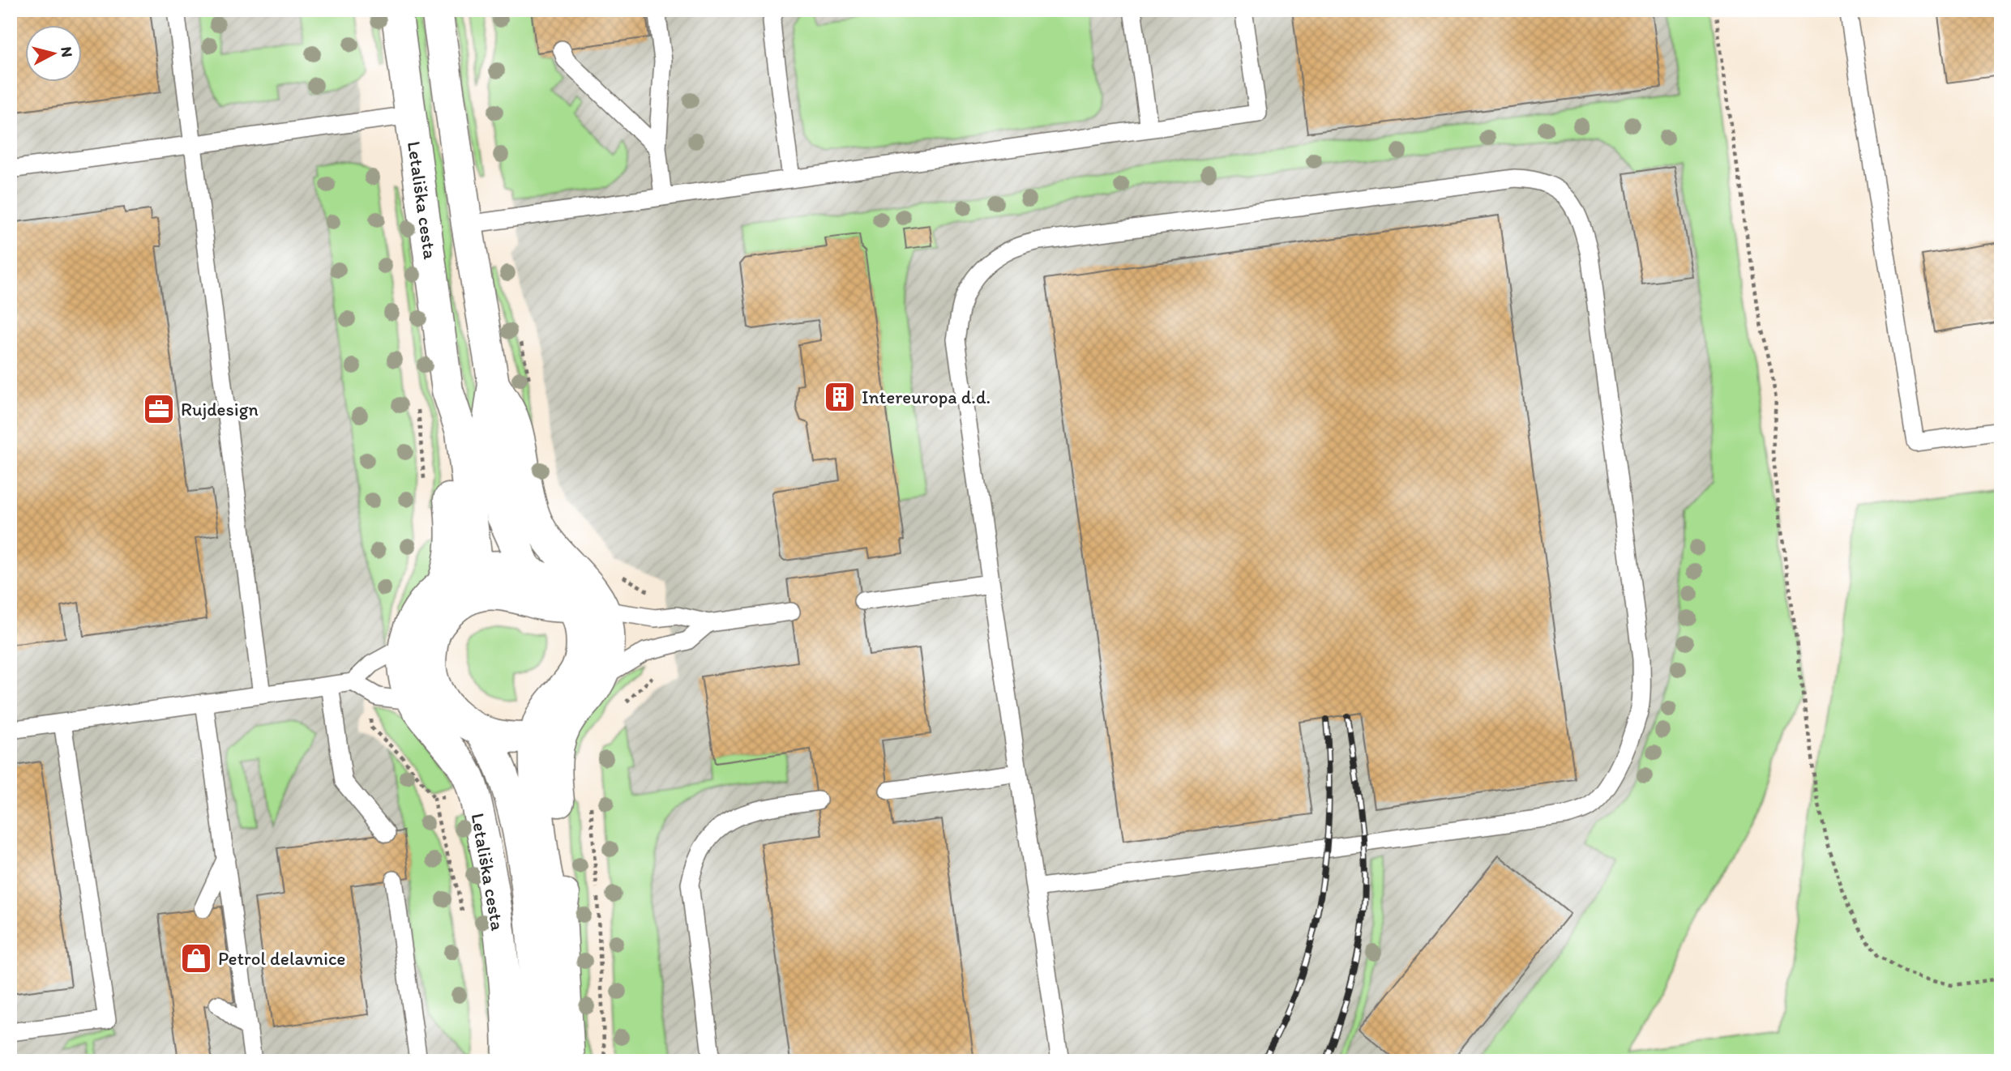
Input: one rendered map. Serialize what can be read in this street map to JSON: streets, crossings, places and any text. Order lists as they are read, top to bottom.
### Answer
{
  "streets": {
    "main road": ["Letališka cesta"]
  },
  "places": {
    "building": ["Intereuropa d.d."],
    "office": ["Rujdesign"],
    "shop": ["Petrol delavnice"]
  },
  "north": "right"
}
